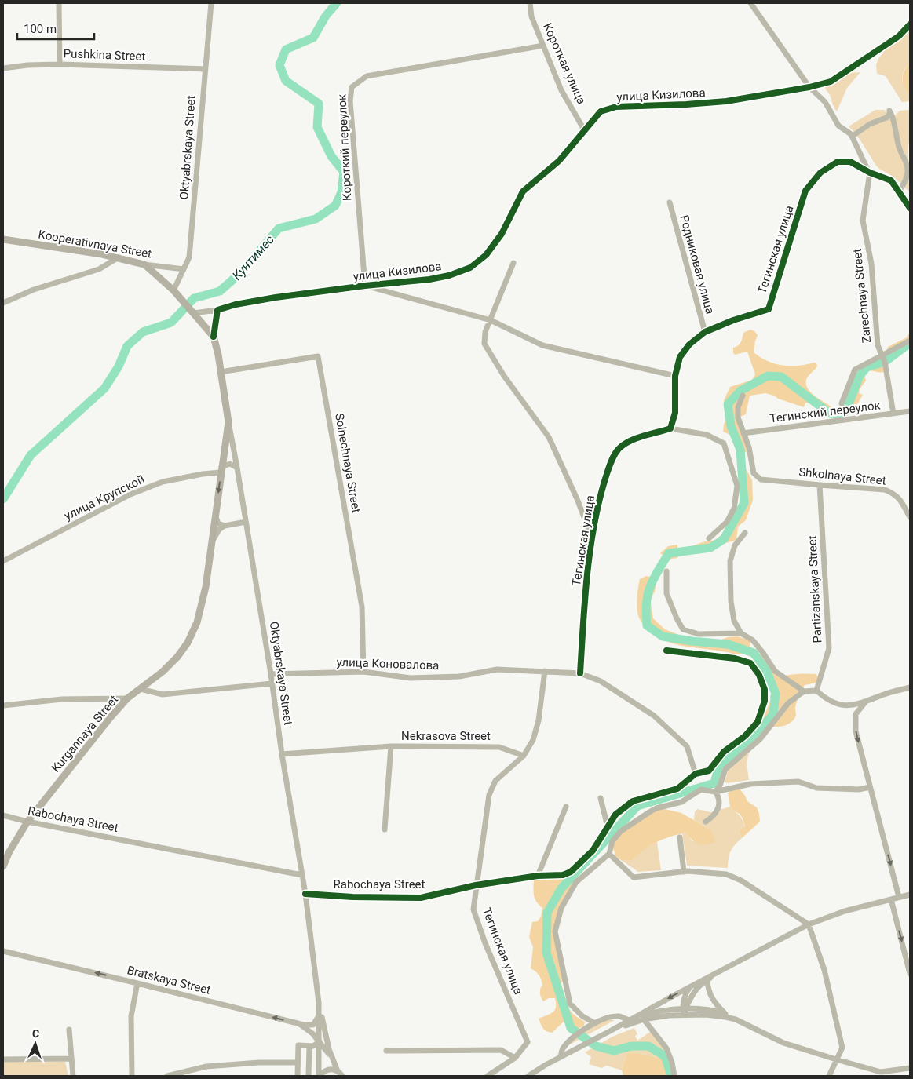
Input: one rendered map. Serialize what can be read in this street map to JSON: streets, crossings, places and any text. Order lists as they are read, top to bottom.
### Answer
{
  "streets": {
    "main road": ["Oktyabrskaya Street", "Kooperativnaya Street", "Kurgannaya Street"],
    "street": [
      "Pushkina Street",
      "Короткая улица",
      "улица Кизилова",
      "Короткий переулок",
      "Тегинская улица",
      "Родниковая улица",
      "Zarechnaya Street",
      "Тегинский переулок",
      "Solnechnaya Street",
      "Shkolnaya Street",
      "улица Крупской",
      "Partizanskaya Street",
      "улица Коновалова",
      "Nekrasova Street",
      "Rabochaya Street",
      "Bratskaya Street"
    ]
  },
  "crossings": [
    ["Pushkina Street", "Oktyabrskaya Street"],
    ["Короткая улица", "улица Кизилова"],
    ["Короткая улица", "Короткий переулок"],
    ["улица Кизилова", "Oktyabrskaya Street"],
    ["улица Кизилова", "Короткий переулок"],
    ["улица Кизилова", "Тегинская улица"],
    ["Oktyabrskaya Street", "Kooperativnaya Street"],
    ["Oktyabrskaya Street", "Solnechnaya Street"],
    ["Oktyabrskaya Street", "улица Крупской"],
    ["Oktyabrskaya Street", "улица Коновалова"],
    ["Oktyabrskaya Street", "Kurgannaya Street"],
    ["Oktyabrskaya Street", "Nekrasova Street"],
    ["Oktyabrskaya Street", "Rabochaya Street"],
    ["Oktyabrskaya Street", "Bratskaya Street"],
    ["Тегинская улица", "Родниковая улица"],
    ["Тегинская улица", "Zarechnaya Street"],
    ["Тегинская улица", "улица Коновалова"],
    ["Тегинская улица", "Nekrasova Street"],
    ["Тегинская улица", "Rabochaya Street"],
    ["Zarechnaya Street", "Тегинский переулок"],
    ["Тегинский переулок", "Shkolnaya Street"],
    ["Solnechnaya Street", "улица Коновалова"],
    ["Shkolnaya Street", "Partizanskaya Street"],
    ["улица Крупской", "Kurgannaya Street"],
    ["Kurgannaya Street", "Rabochaya Street"]
  ],
  "one_way": ["Bratskaya Street"],
  "water": ["Кунтимес"],
  "scale_bar": "100 m",
  "north": "top"
}
